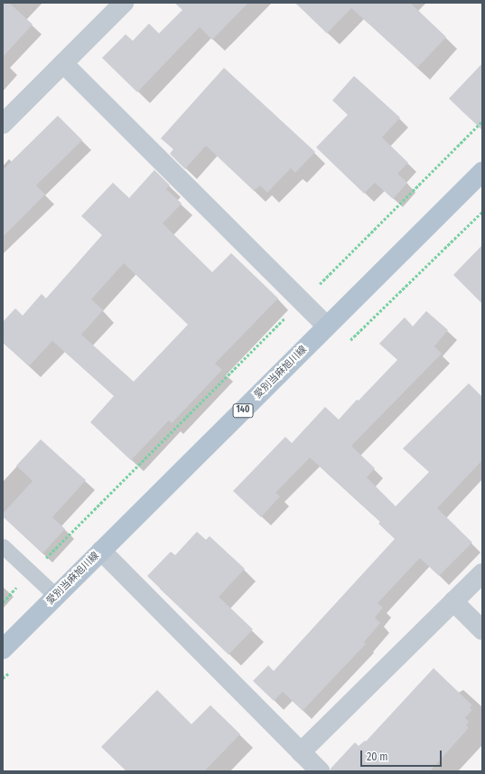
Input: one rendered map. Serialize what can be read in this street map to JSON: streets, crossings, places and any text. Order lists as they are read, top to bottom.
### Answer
{
  "streets": {
    "main road": ["愛別当麻旭川線", "140"]
  },
  "scale_bar": "20 m"
}
